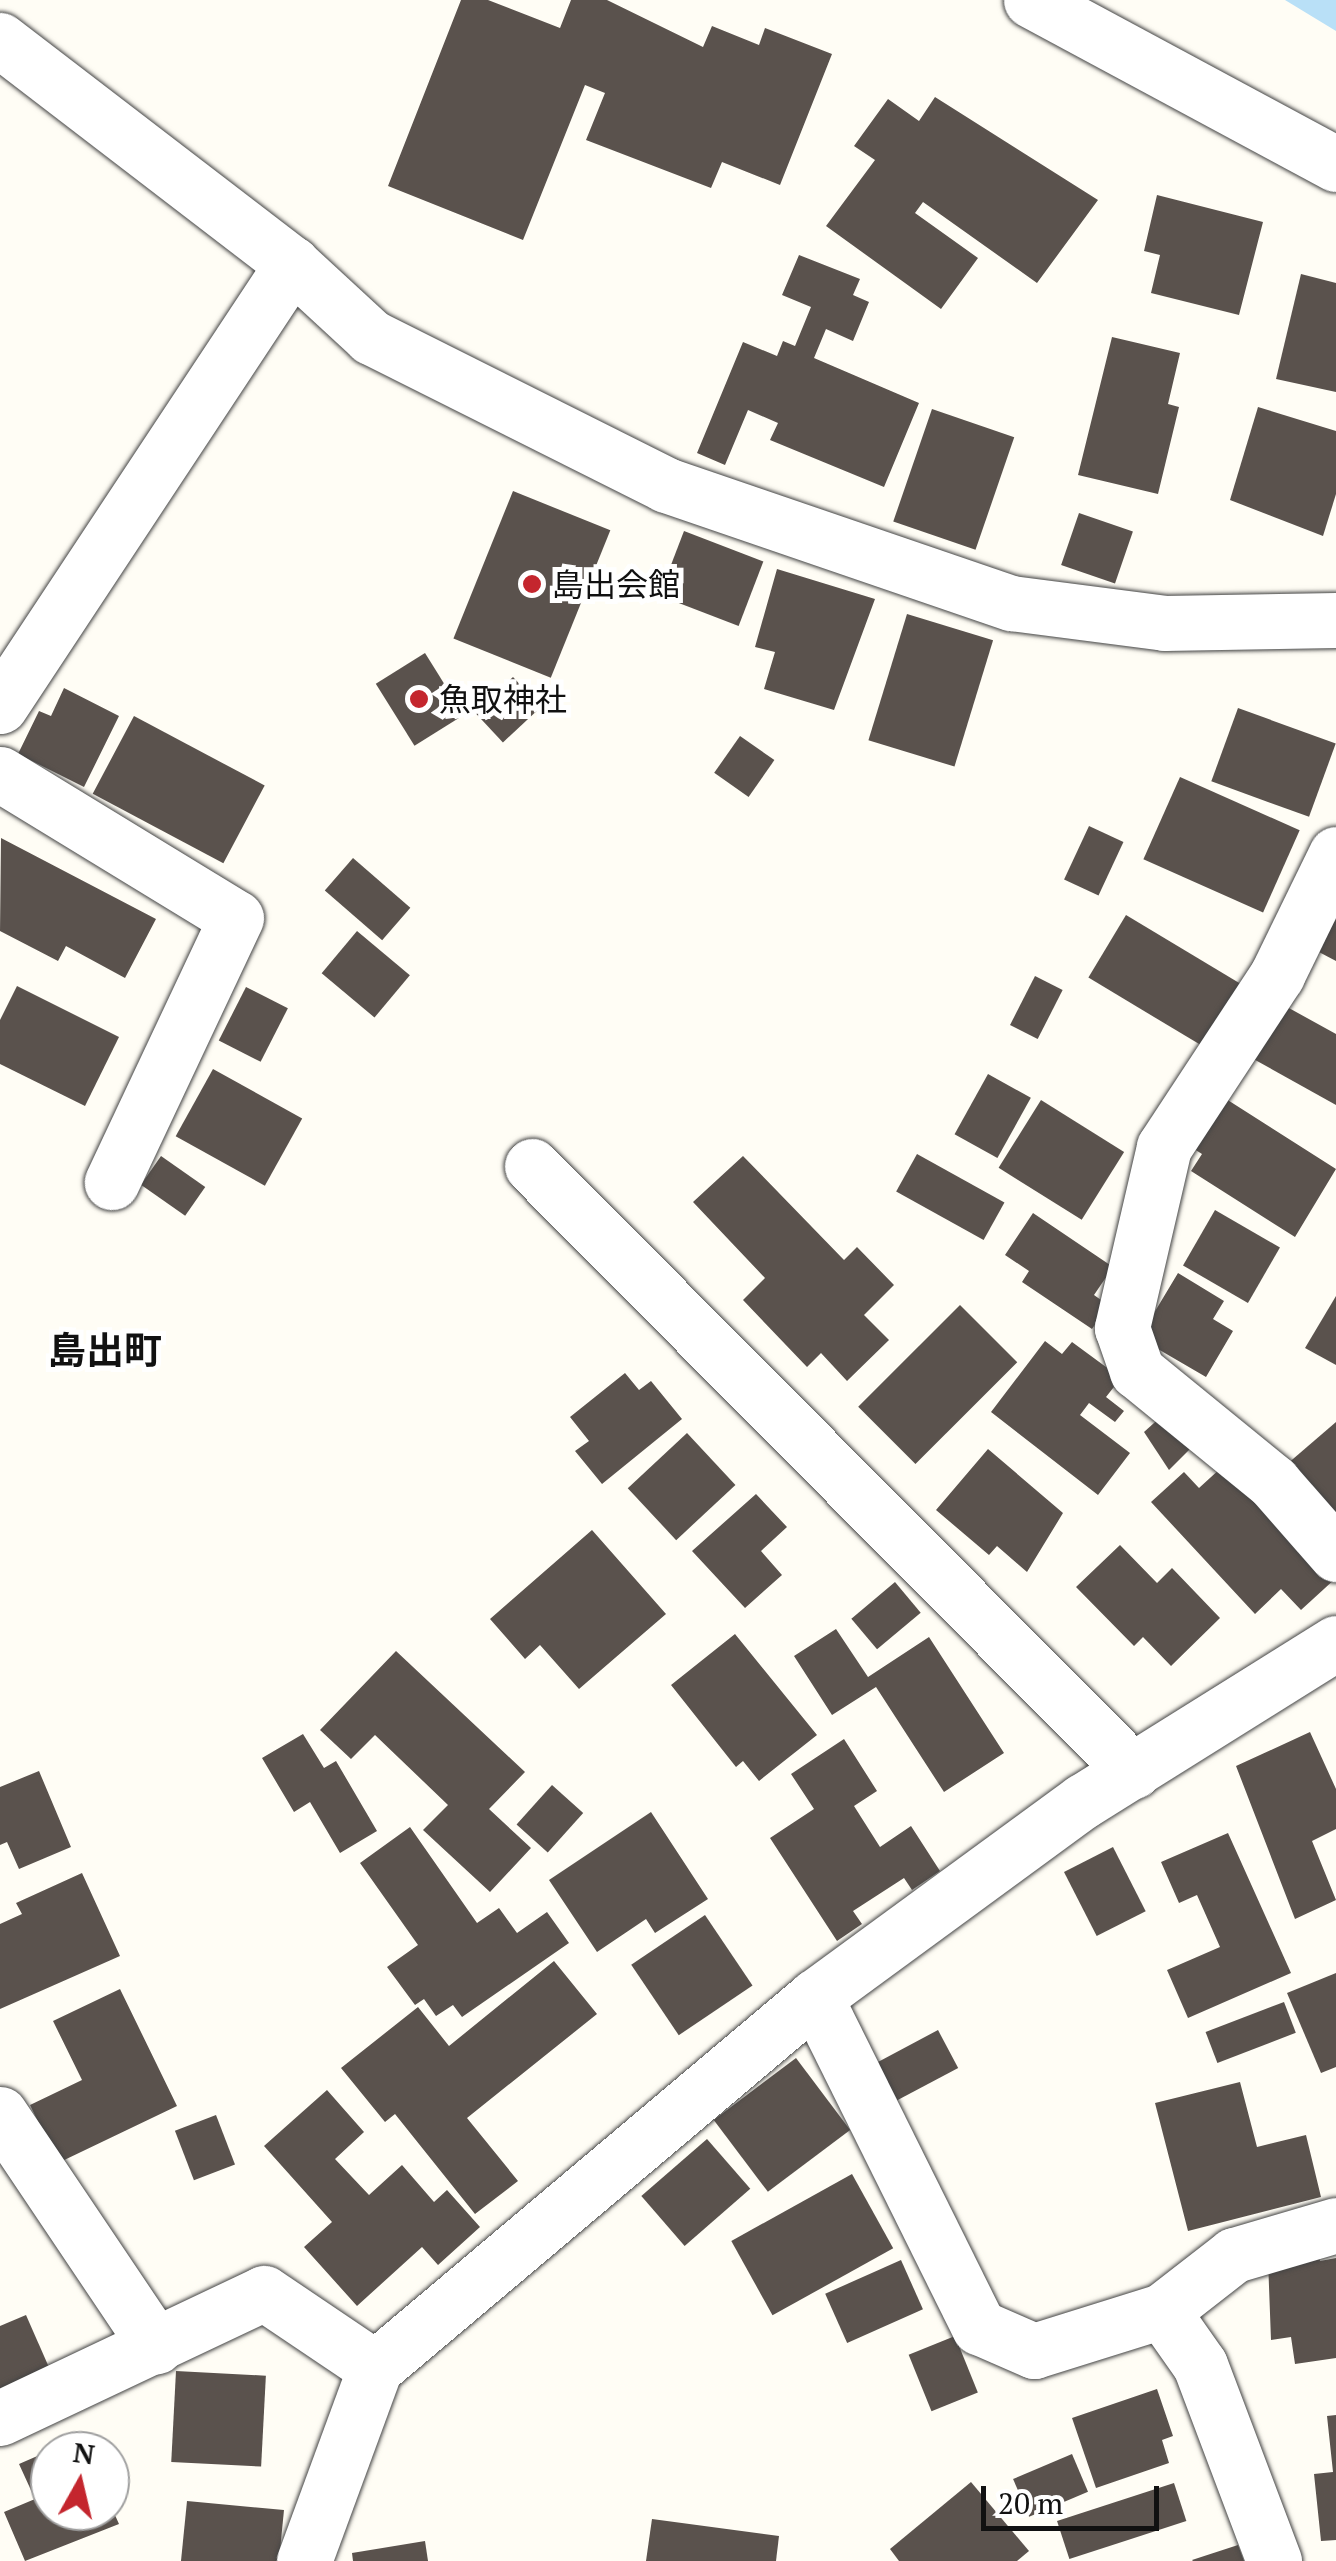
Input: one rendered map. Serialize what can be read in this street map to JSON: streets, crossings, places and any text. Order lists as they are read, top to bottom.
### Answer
{
  "districts": ["島出町"],
  "places": ["島出会館", "魚取神社"],
  "scale_bar": "20 m",
  "north": "top"
}
